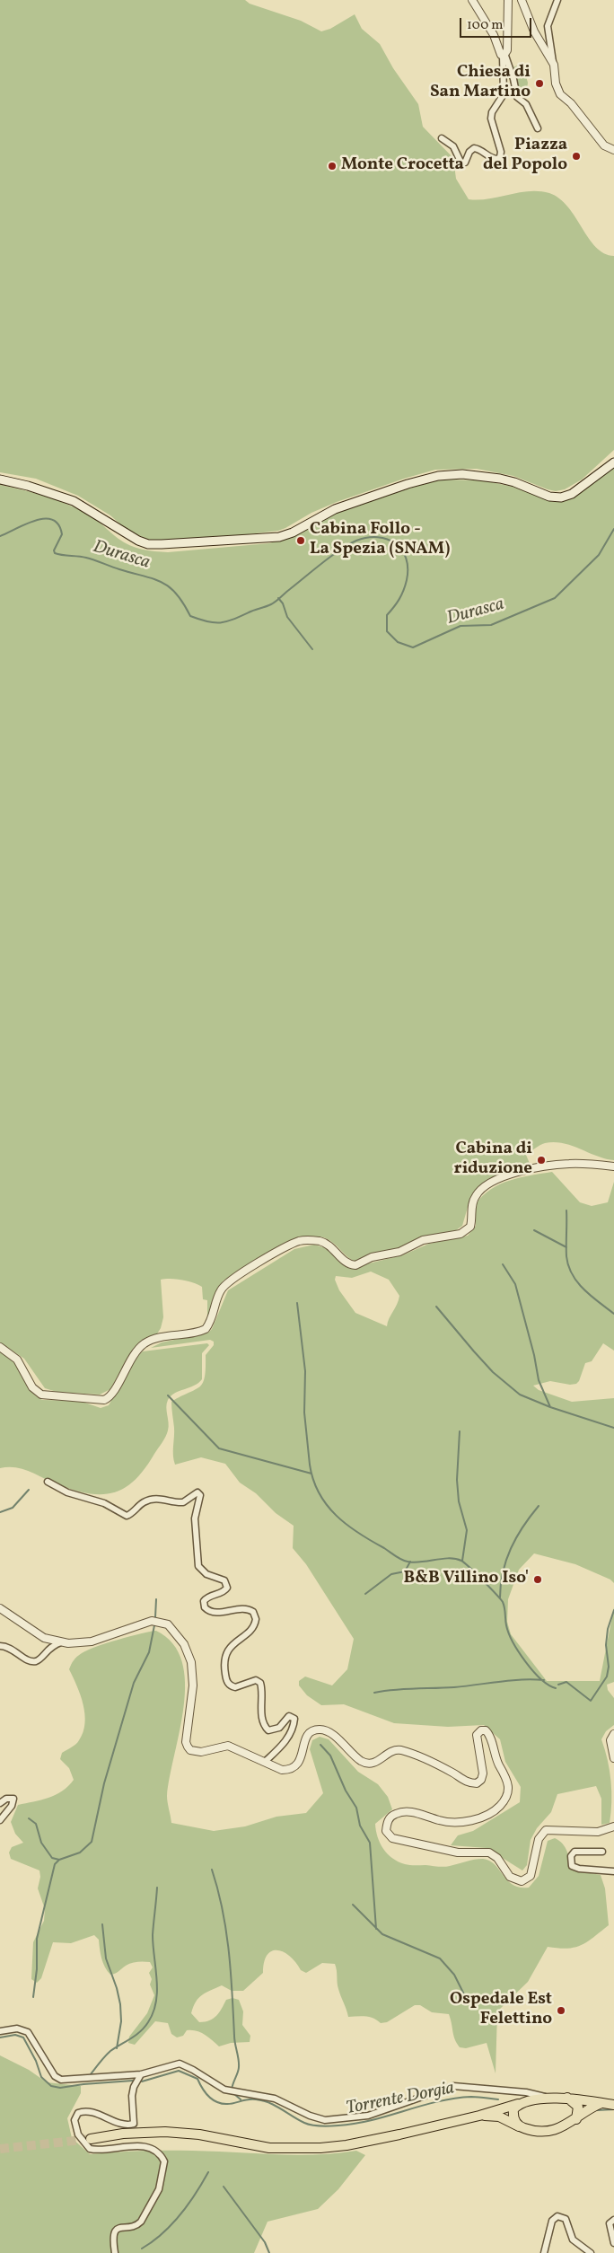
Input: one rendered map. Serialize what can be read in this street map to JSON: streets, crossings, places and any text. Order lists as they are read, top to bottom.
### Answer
{
  "water": ["Durasca", "Torrente Dorgia"],
  "places": [
    "Chiesa di San Martino",
    "Piazza del Popolo",
    "Monte Crocetta",
    "Cabina Follo - La Spezia (SNAM)",
    "Cabina di riduzione",
    "B&B Villino Iso'",
    "Ospedale Est Felettino"
  ],
  "scale_bar": "100 m"
}
